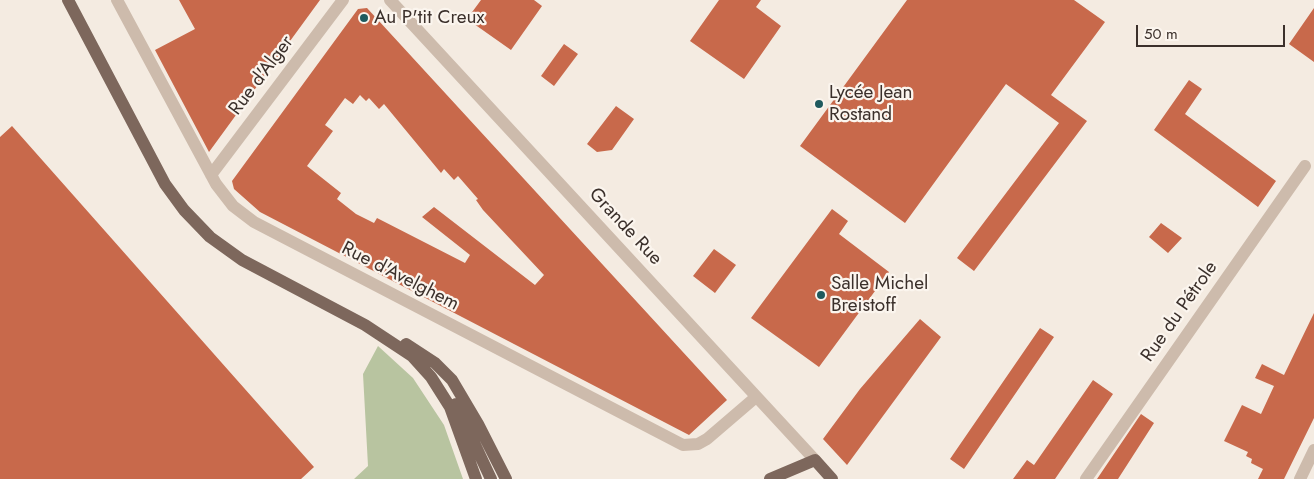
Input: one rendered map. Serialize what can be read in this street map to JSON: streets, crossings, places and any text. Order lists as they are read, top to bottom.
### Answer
{
  "streets": {
    "main road": ["Grande Rue"],
    "street": ["Rue d'Alger", "Rue d'Avelghem", "Rue du Pétrole"]
  },
  "crossings": [
    ["Rue d'Alger", "Rue d'Avelghem"],
    ["Grande Rue", "Rue d'Avelghem"]
  ],
  "places": ["Au P'tit Creux", "Lycée Jean Rostand", "Salle Michel Breistoff"],
  "scale_bar": "50 m"
}
